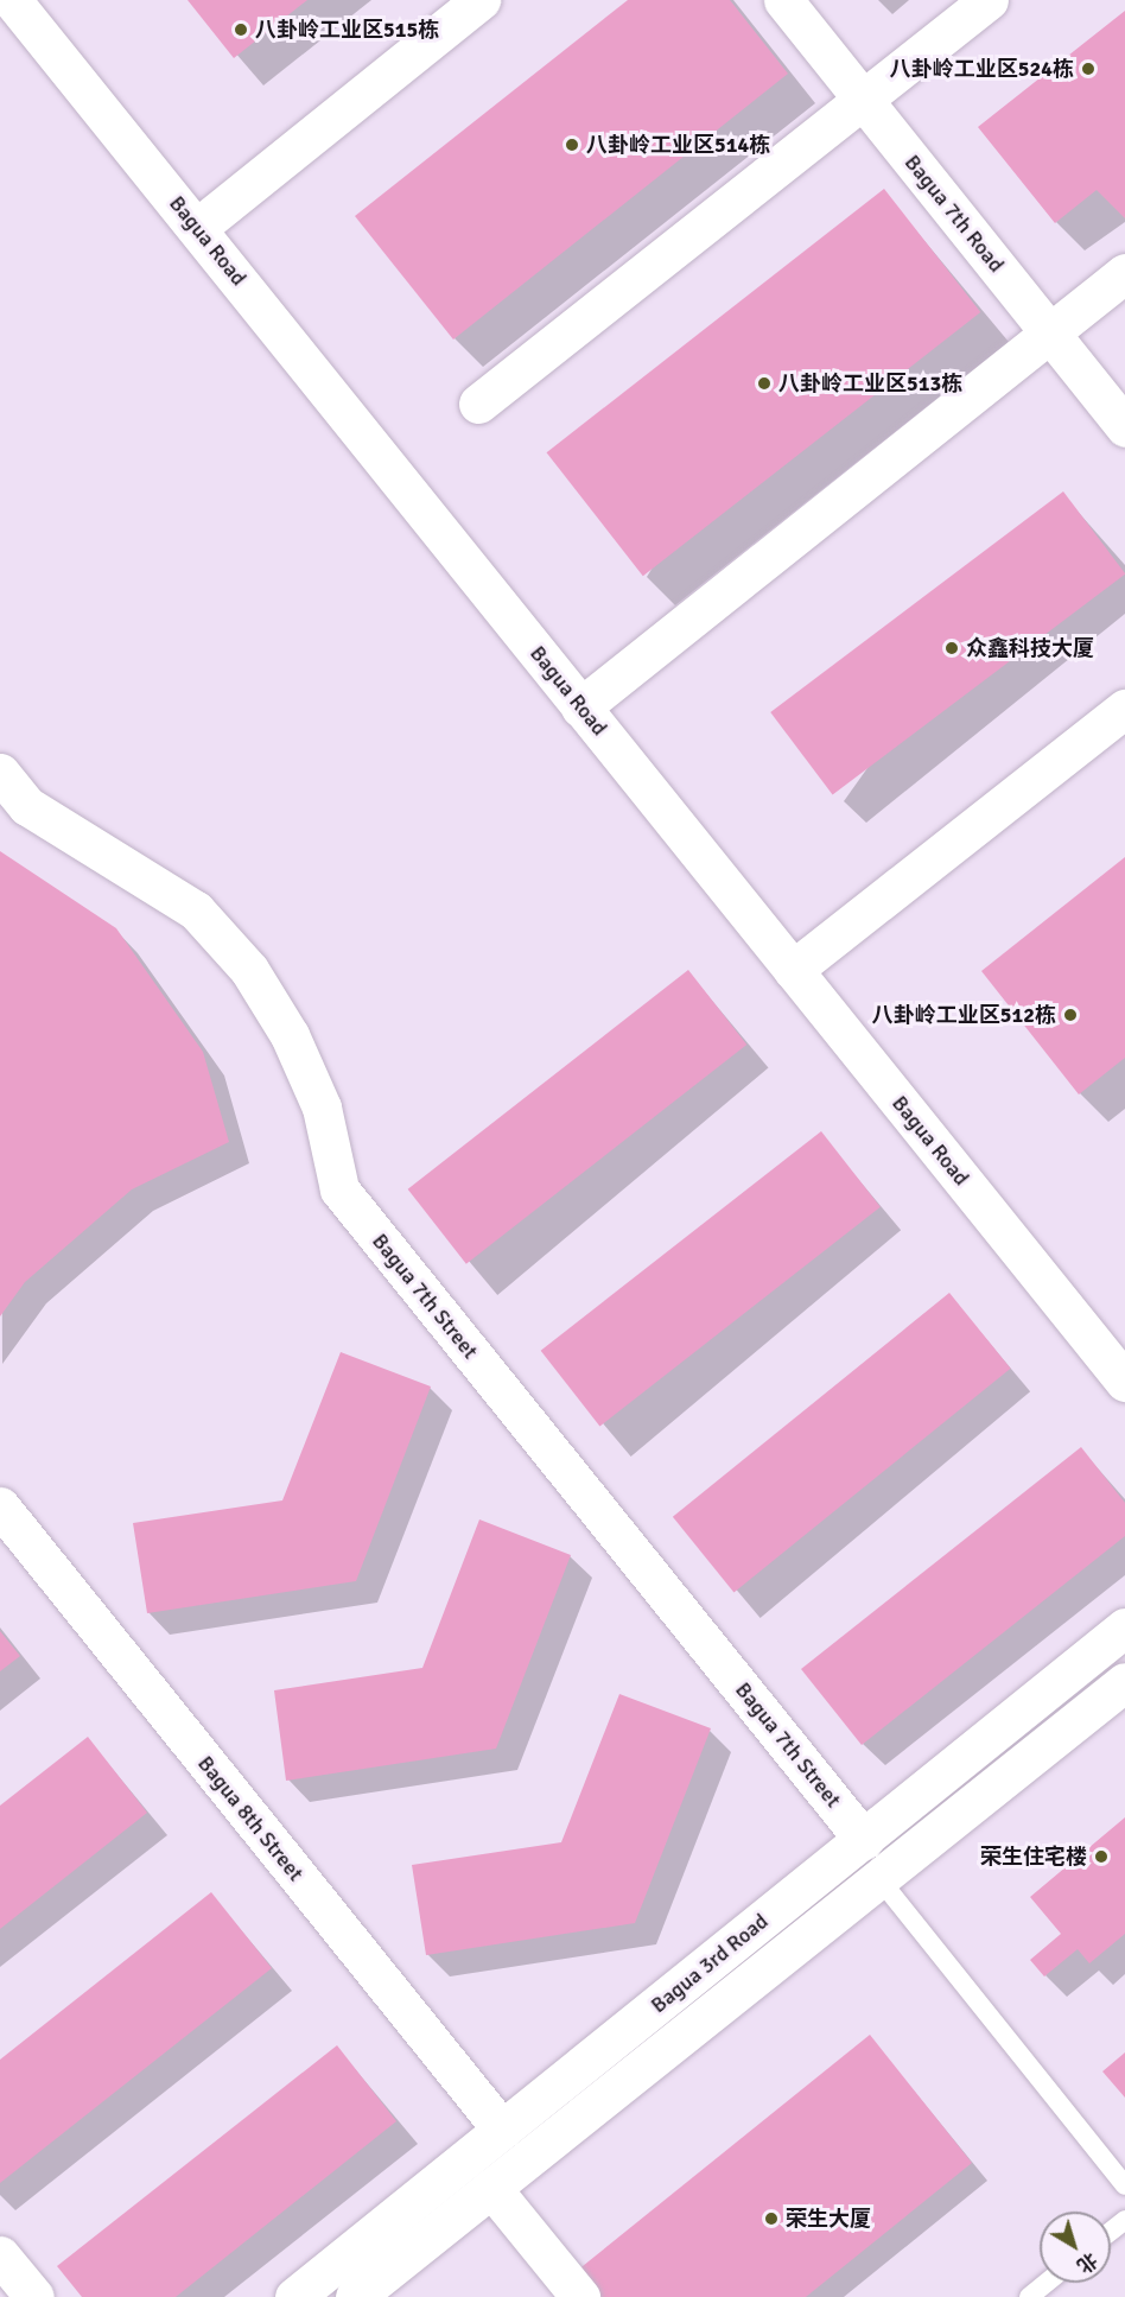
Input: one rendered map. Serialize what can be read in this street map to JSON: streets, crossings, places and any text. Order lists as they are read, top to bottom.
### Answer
{
  "streets": {
    "street": [
      "Bagua 7th Road",
      "Bagua Road",
      "Bagua 7th Street",
      "Bagua 8th Street",
      "Bagua 3rd Road"
    ]
  },
  "crossings": [
    ["Bagua 7th Street", "Bagua 3rd Road"],
    ["Bagua 8th Street", "Bagua 3rd Road"]
  ],
  "places": [
    "八卦岭工业区515栋",
    "八卦岭工业区524栋",
    "八卦岭工业区514栋",
    "八卦岭工业区513栋",
    "众鑫科技大厦",
    "八卦岭工业区512栋",
    "荣生住宅楼",
    "荣生大厦"
  ],
  "north": "bottom right"
}
